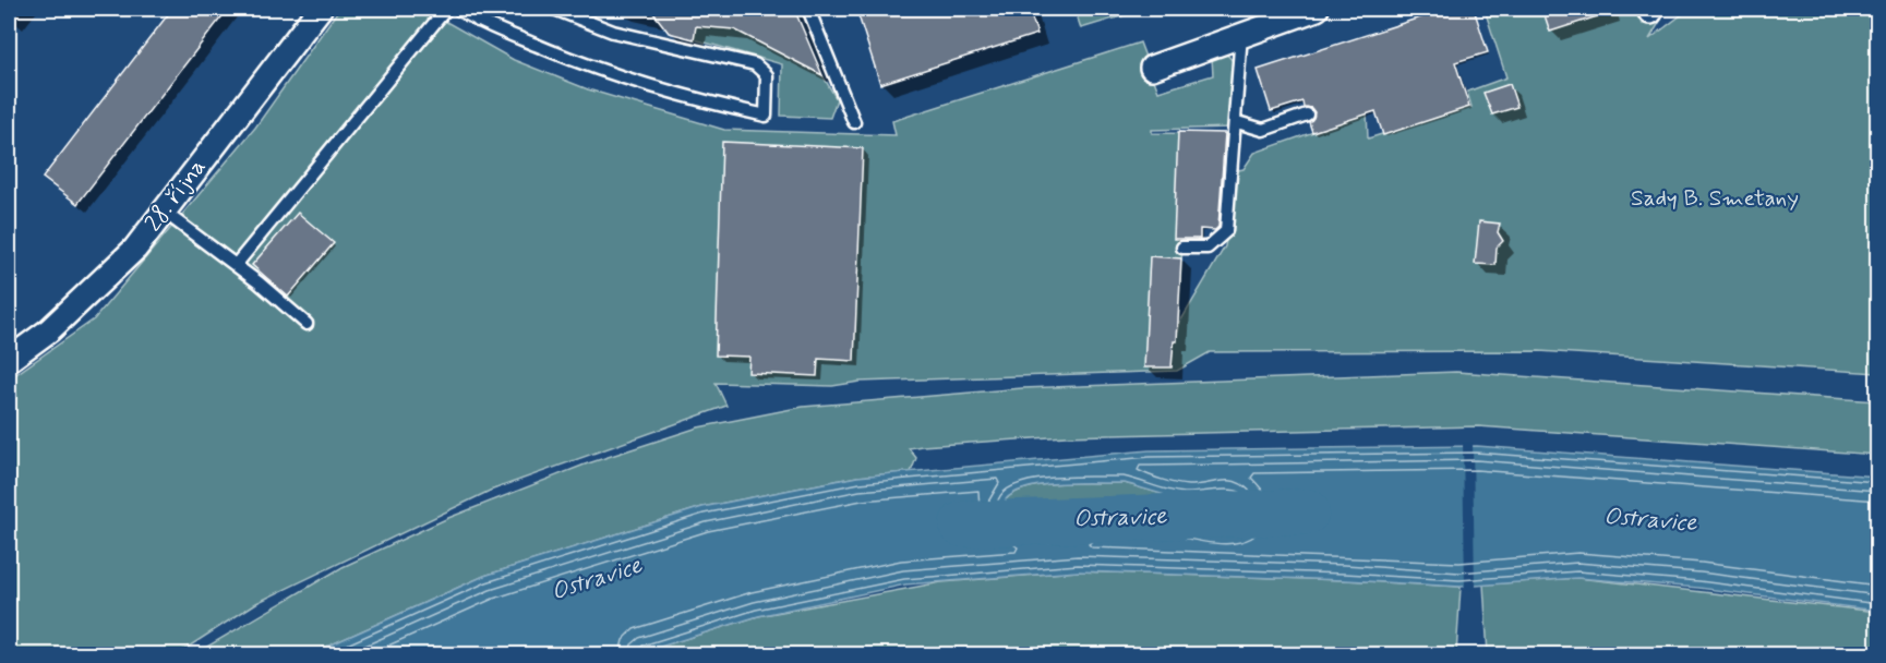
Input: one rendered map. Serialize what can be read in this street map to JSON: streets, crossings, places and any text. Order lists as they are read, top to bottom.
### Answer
{
  "streets": {
    "street": ["28. října"]
  },
  "water": ["Ostravice"],
  "parks": ["Sady B. Smetany"]
}
